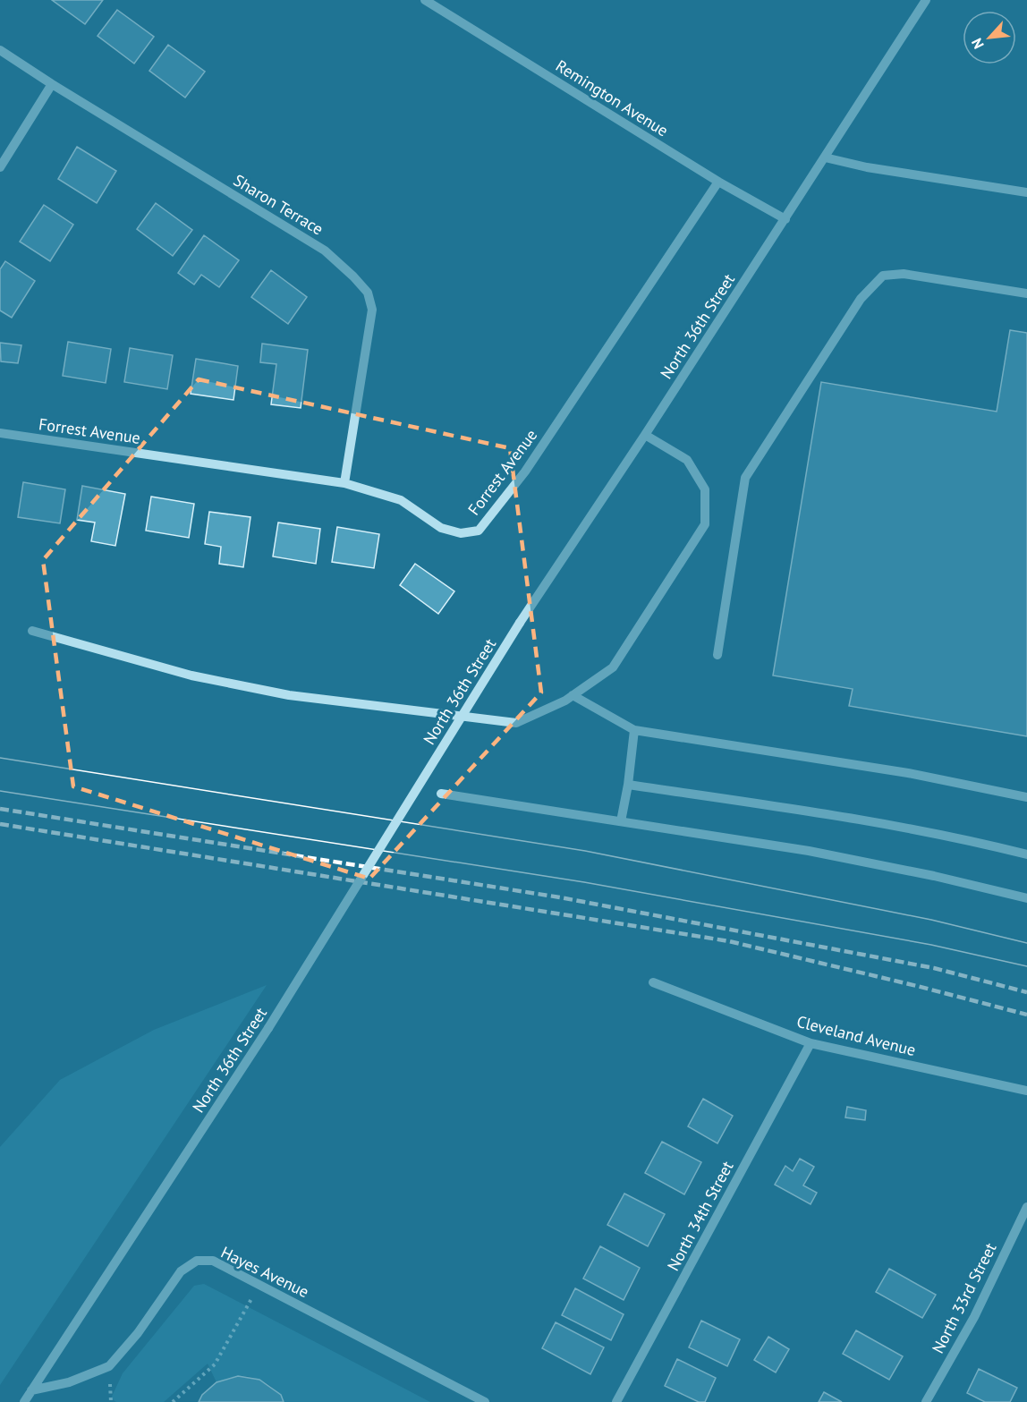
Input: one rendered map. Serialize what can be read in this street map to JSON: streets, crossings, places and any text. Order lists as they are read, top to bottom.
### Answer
{
  "streets": {
    "street": [
      "Remington Avenue",
      "Sharon Terrace",
      "North 36th Street",
      "Forrest Avenue",
      "Cleveland Avenue",
      "North 34th Street",
      "Hayes Avenue",
      "North 33rd Street"
    ]
  },
  "crossings": [
    ["Remington Avenue", "North 36th Street"],
    ["Remington Avenue", "Forrest Avenue"],
    ["Sharon Terrace", "Forrest Avenue"],
    ["North 36th Street", "Hayes Avenue"],
    ["Cleveland Avenue", "North 34th Street"]
  ],
  "north": "bottom left"
}
